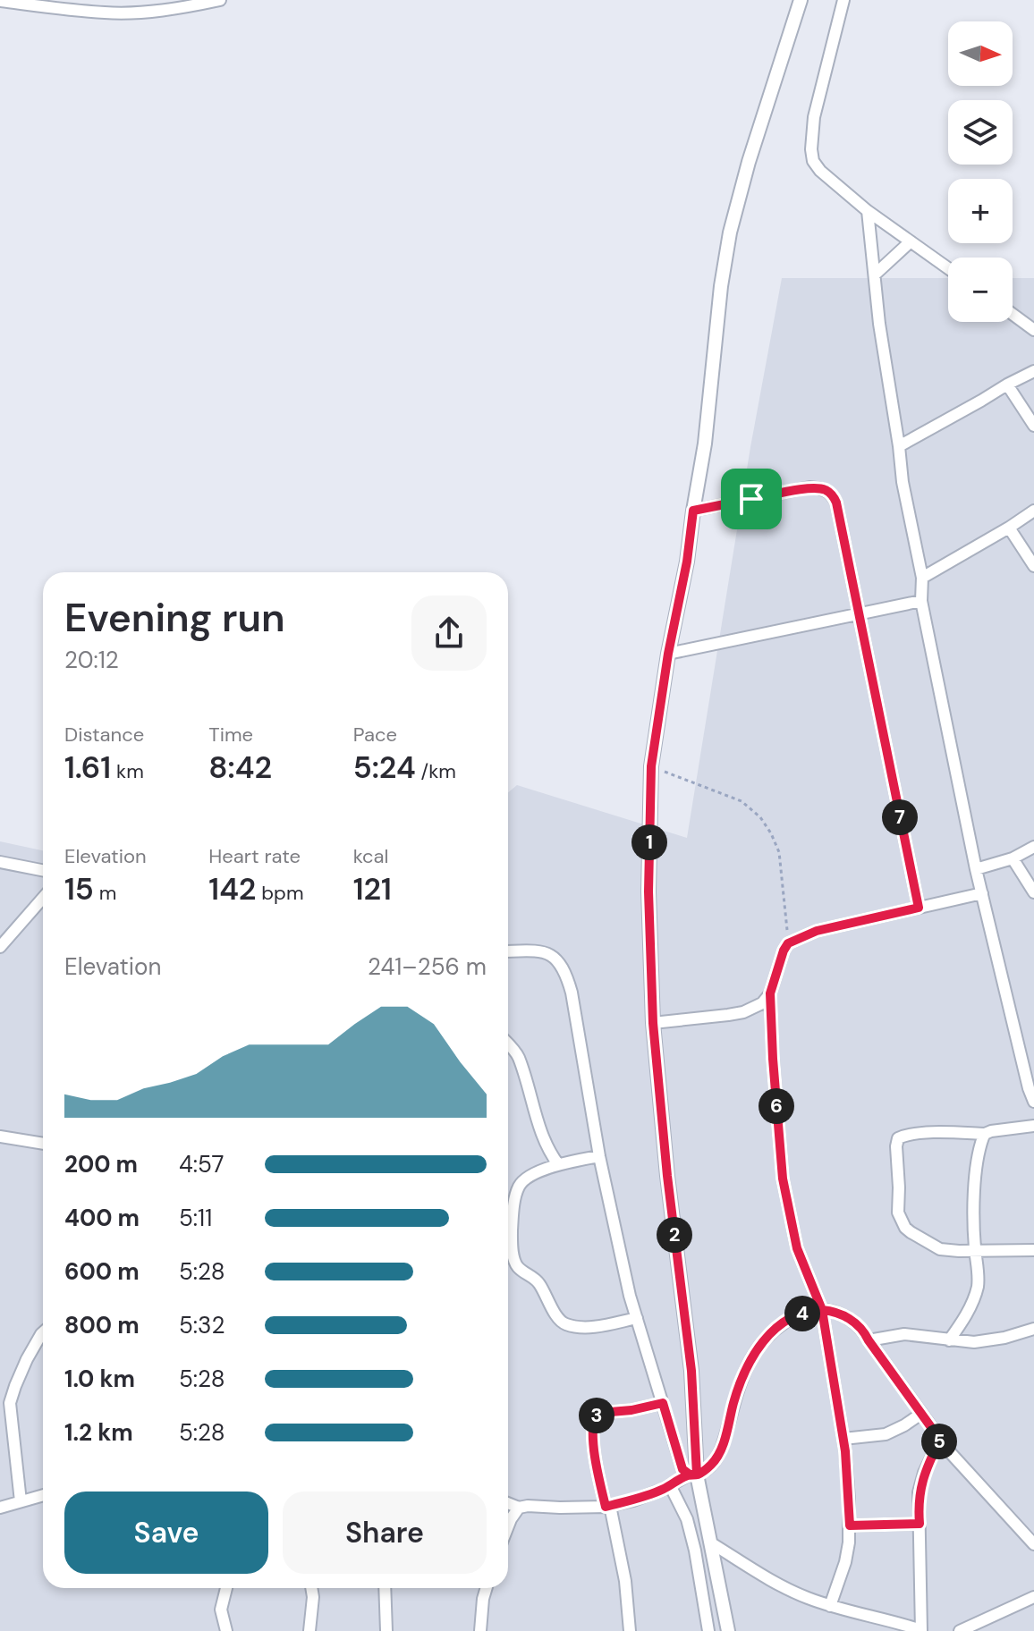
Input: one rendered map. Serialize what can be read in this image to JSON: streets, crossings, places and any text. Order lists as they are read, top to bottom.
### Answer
{
  "north": "right",
  "page": {
    "map_buttons": ["+", "−"],
    "heading": ["Evening run", "20:12"],
    "stats": [
      ["Distance", "1.61 km"],
      ["Time", "8:42"],
      ["Pace", "5:24 /km"],
      ["Elevation", "15 m"],
      ["Heart rate", "142 bpm"],
      ["kcal", "121"]
    ],
    "pins": [
      "7",
      "1",
      "6",
      "2",
      "4",
      "3",
      "5"
    ],
    "chart": ["Elevation", "241–256 m"],
    "list": [
      {
        "name": "200 m",
        "note": "4:57"
      },
      {
        "name": "400 m",
        "note": "5:11"
      },
      {
        "name": "600 m",
        "note": "5:28"
      },
      {
        "name": "800 m",
        "note": "5:32"
      },
      {
        "name": "1.0 km",
        "note": "5:28"
      },
      {
        "name": "1.2 km",
        "note": "5:28"
      }
    ],
    "buttons": ["Save", "Share"]
  }
}
